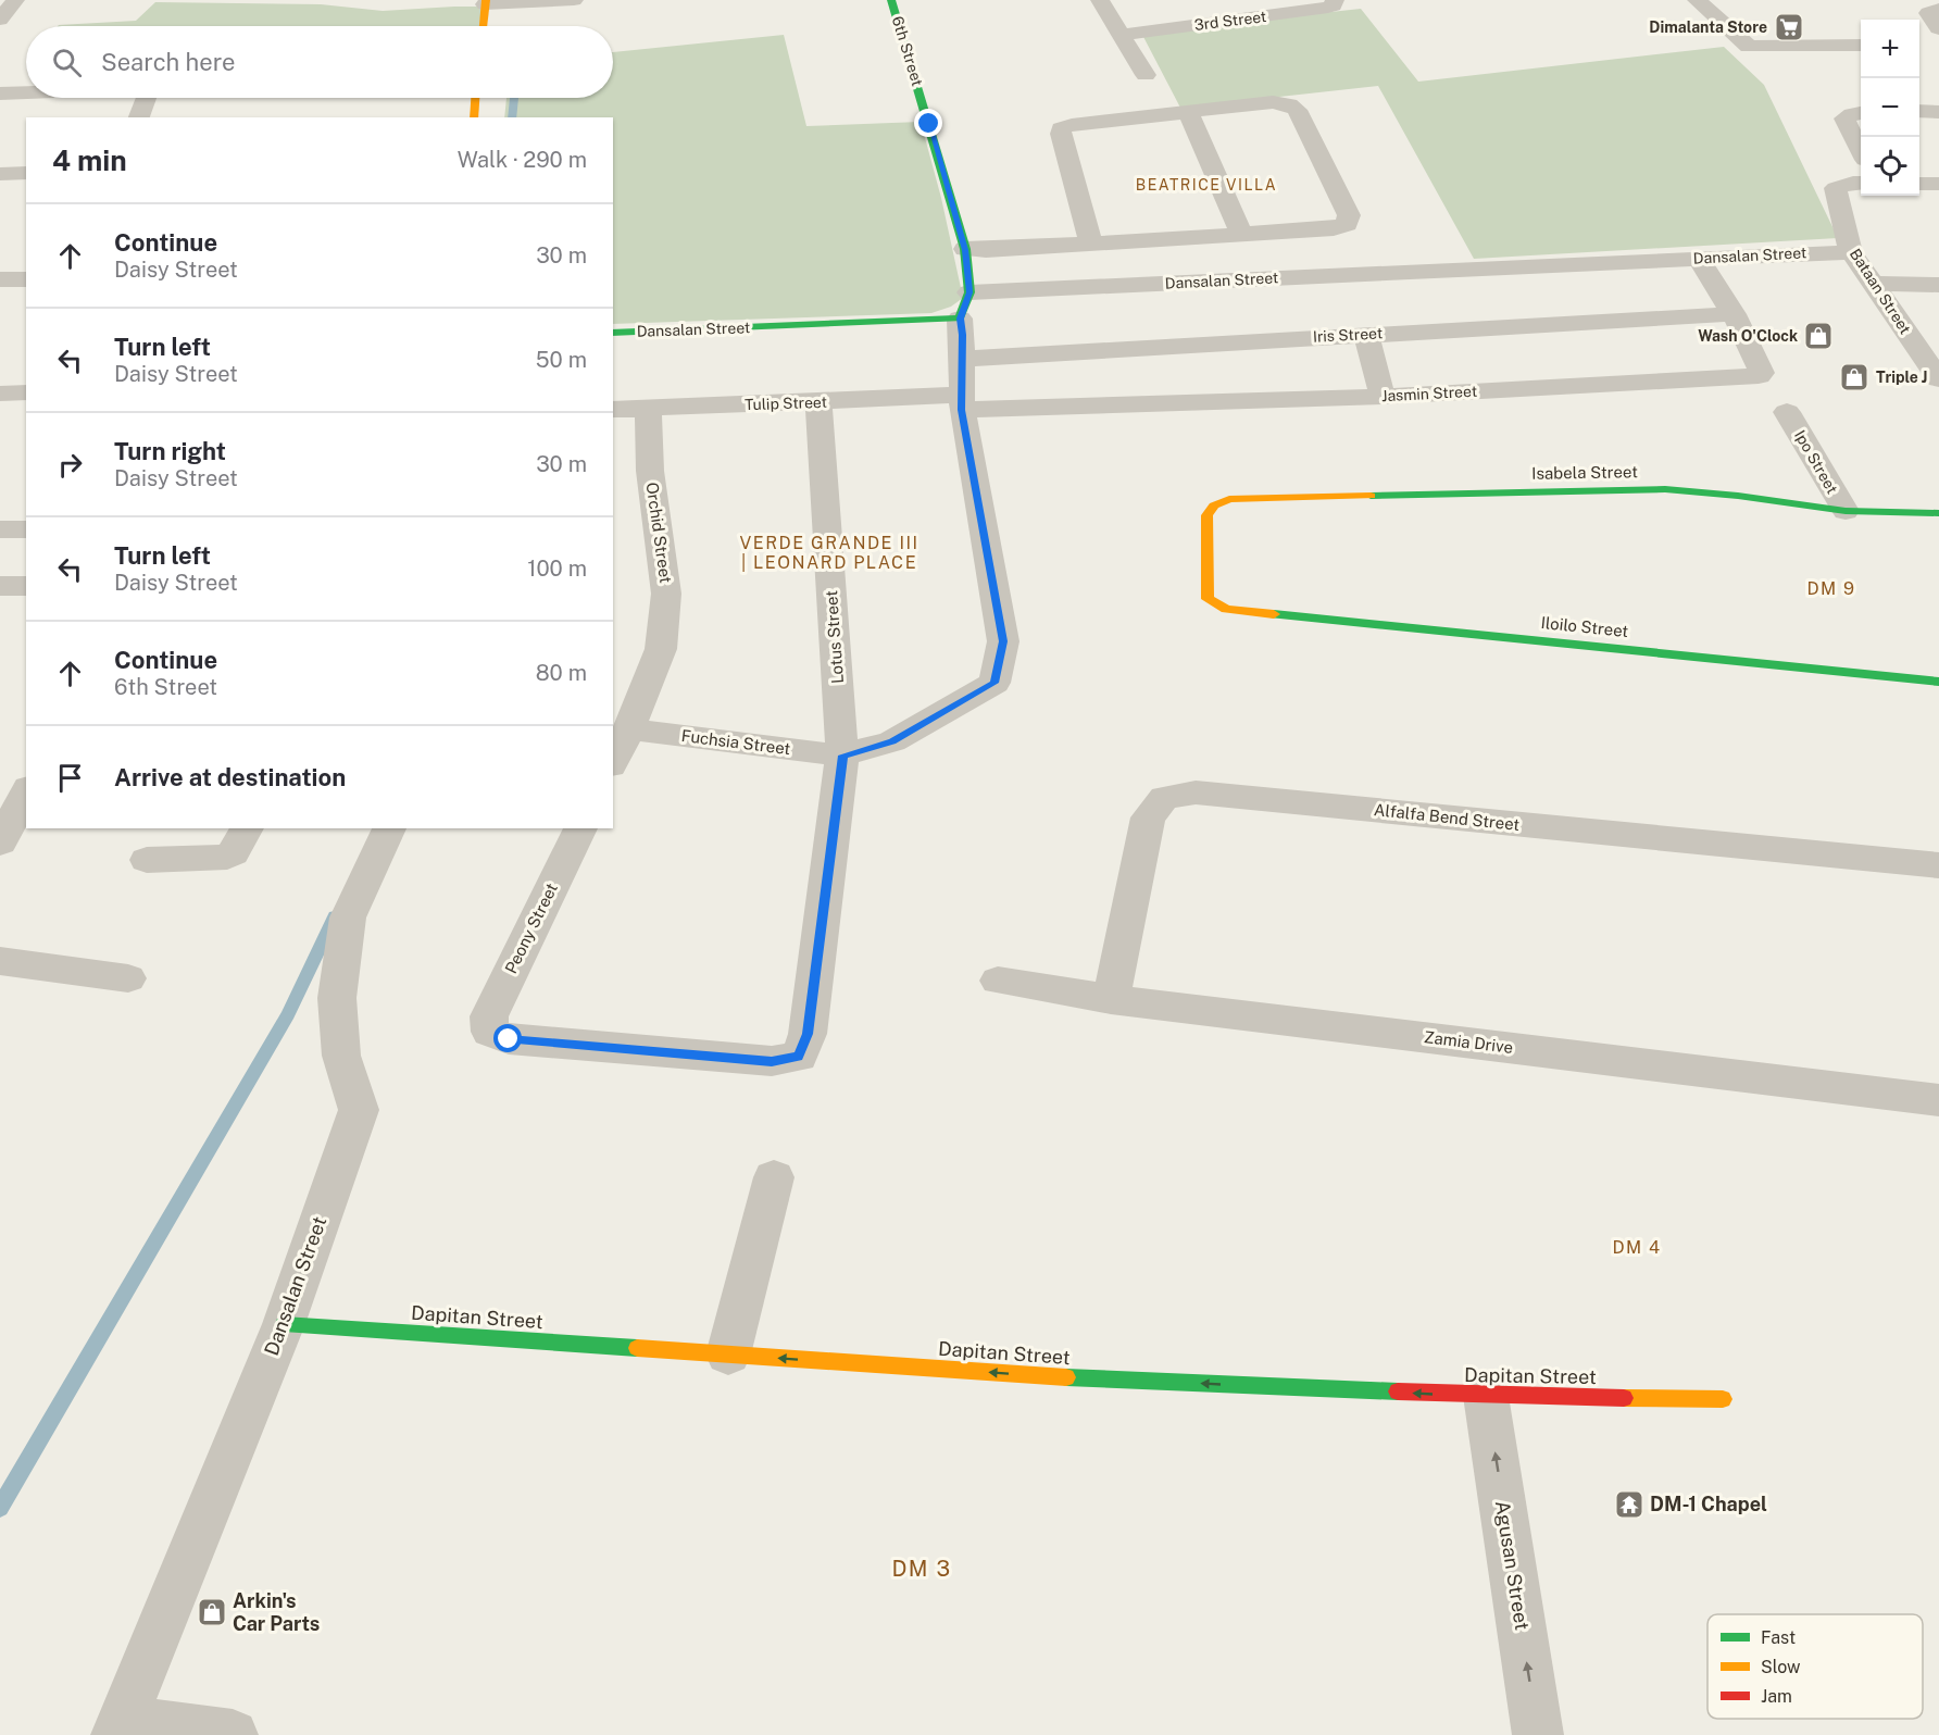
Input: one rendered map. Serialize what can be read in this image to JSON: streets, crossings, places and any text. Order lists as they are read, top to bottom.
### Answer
{
  "streets": {
    "street": [
      "3rd Street",
      "6th Street",
      "Dansalan Street",
      "Bataan Street",
      "Iris Street",
      "Jasmin Street",
      "Tulip Street",
      "Ipo Street",
      "Isabela Street",
      "Orchid Street",
      "Iloilo Street",
      "Lotus Street",
      "Fuchsia Street",
      "Alfalfa Bend Street",
      "Peony Street",
      "Zamia Drive",
      "Dapitan Street",
      "Agusan Street"
    ]
  },
  "crossings": [
    ["6th Street", "Dansalan Street"],
    ["Dansalan Street", "Bataan Street"],
    ["Dansalan Street", "Jasmin Street"],
    ["Dansalan Street", "Dapitan Street"],
    ["Iris Street", "Jasmin Street"],
    ["Jasmin Street", "Tulip Street"],
    ["Tulip Street", "Orchid Street"],
    ["Tulip Street", "Lotus Street"],
    ["Ipo Street", "Isabela Street"],
    ["Isabela Street", "Iloilo Street"],
    ["Orchid Street", "Fuchsia Street"],
    ["Lotus Street", "Fuchsia Street"],
    ["Lotus Street", "Peony Street"],
    ["Alfalfa Bend Street", "Zamia Drive"],
    ["Dapitan Street", "Agusan Street"]
  ],
  "one_way": ["Dapitan Street", "Agusan Street"],
  "districts": [
    "BEATRICE VILLA",
    "VERDE GRANDE III | LEONARD PLACE",
    "DM 9",
    "DM 4",
    "DM 3"
  ],
  "places": {
    "supermarket": ["Dimalanta Store"],
    "shop": ["Wash O'Clock", "Triple J", "Arkin's Car Parts"],
    "temple": ["DM-1 Chapel"]
  },
  "legend": ["Fast", "Slow", "Jam"],
  "page": {
    "map_buttons": ["+", "−"],
    "search": "Search here",
    "heading": ["4 min", "Walk · 290 m"],
    "list": [
      ["Continue", "Daisy Street", "30 m"],
      ["Turn left", "Daisy Street", "50 m"],
      ["Turn right", "Daisy Street", "30 m"],
      ["Turn left", "Daisy Street", "100 m"],
      ["Continue", "6th Street", "80 m"],
      "Arrive at destination"
    ]
  }
}
